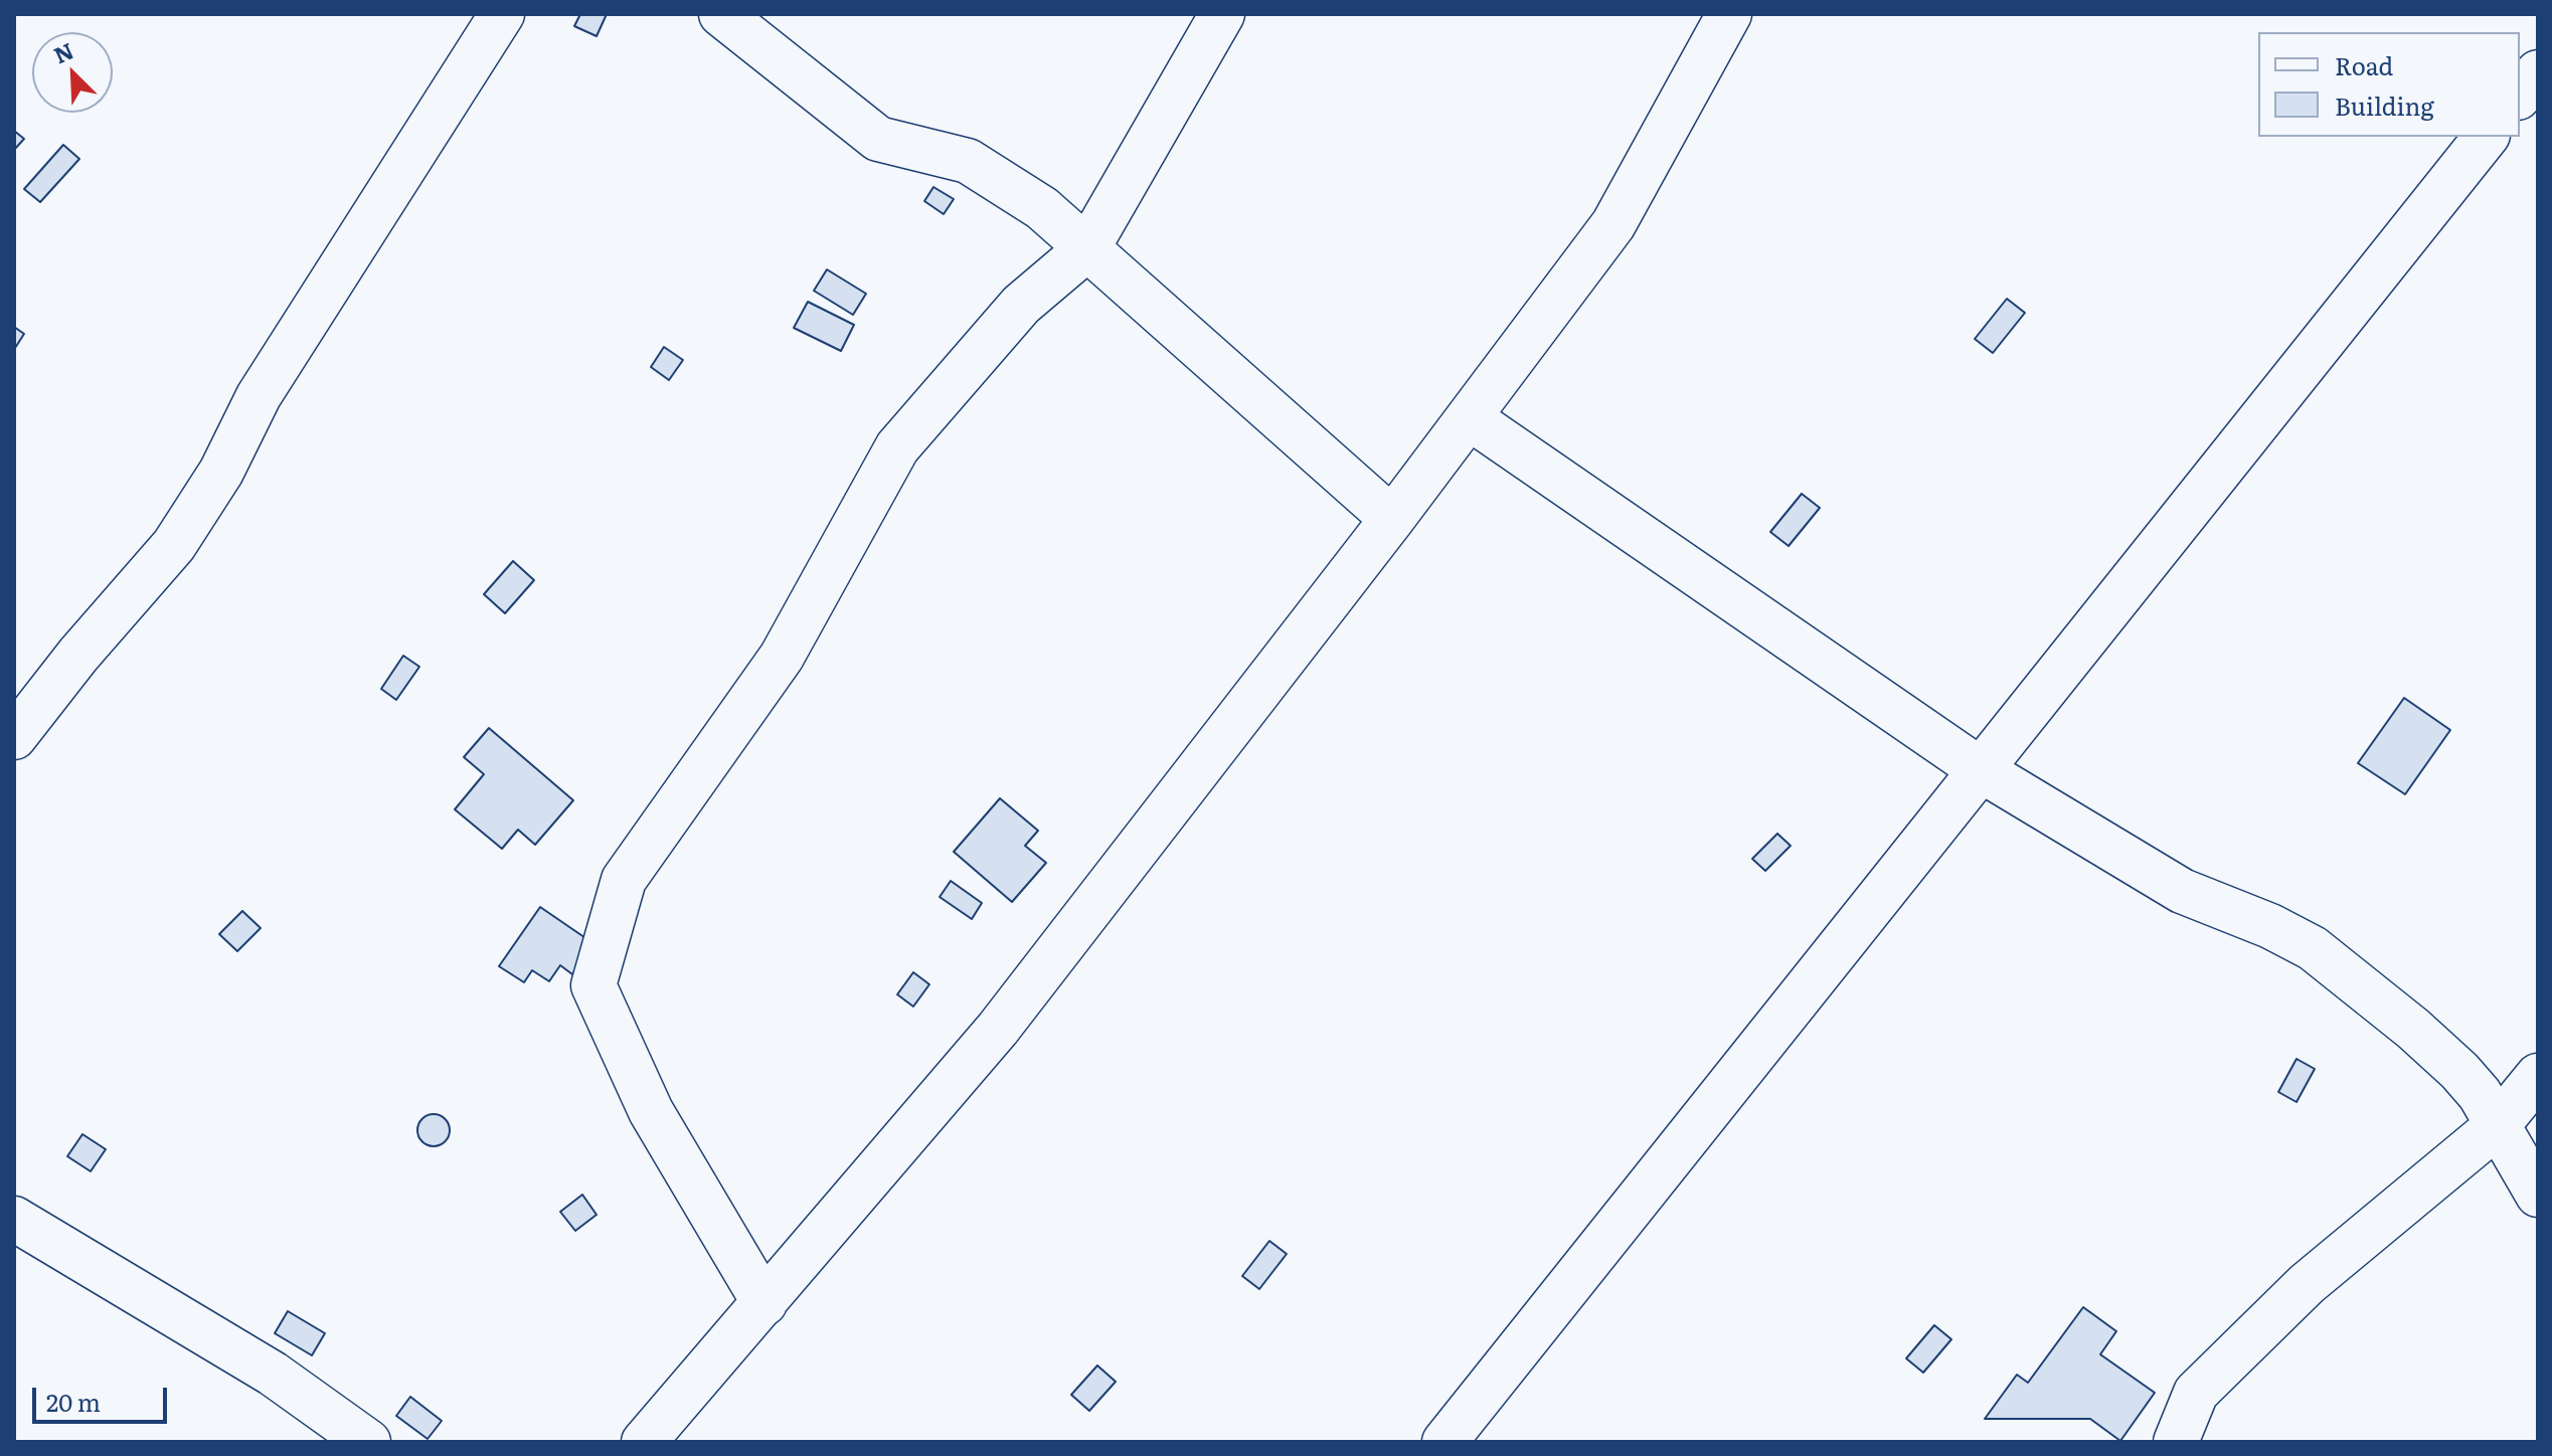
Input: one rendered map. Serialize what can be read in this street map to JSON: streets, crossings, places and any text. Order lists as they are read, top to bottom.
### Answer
{
  "legend": ["Road", "Building"],
  "scale_bar": "20 m",
  "north": "top left"
}
